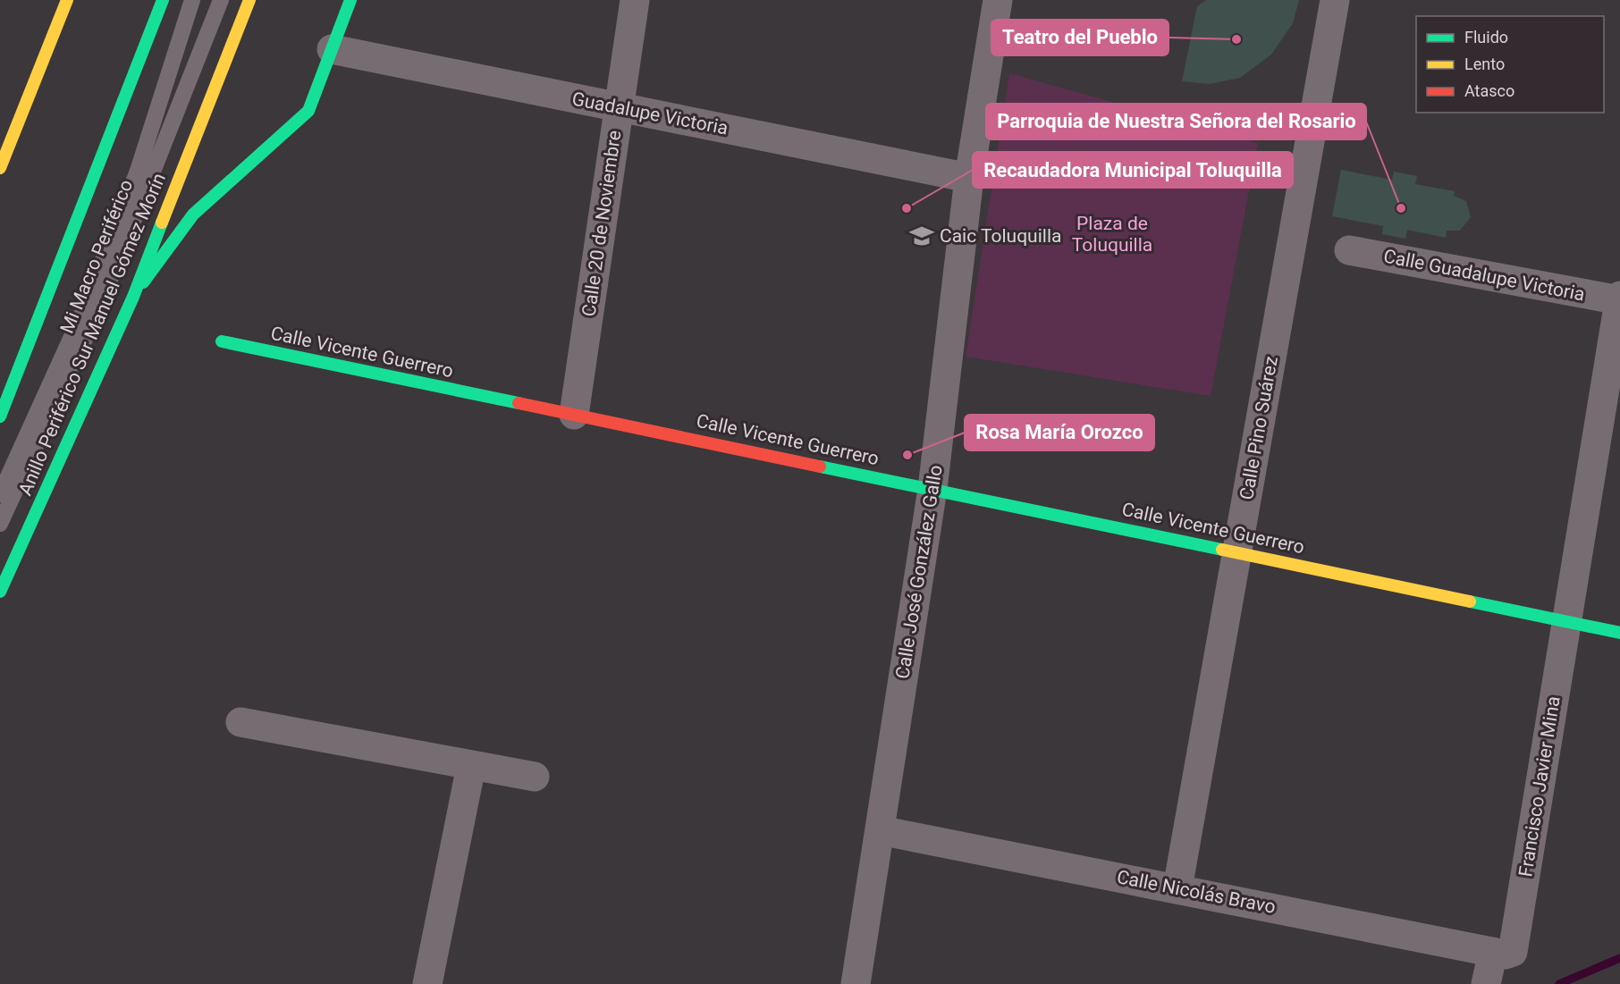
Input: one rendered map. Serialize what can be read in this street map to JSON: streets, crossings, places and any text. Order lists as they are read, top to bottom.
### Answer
{
  "streets": {
    "main road": ["Anillo Periférico Sur Manuel Gómez Morín", "Calle Vicente Guerrero"],
    "street": [
      "Guadalupe Victoria",
      "Calle 20 de Noviembre",
      "Calle Guadalupe Victoria",
      "Calle Pino Suárez",
      "Calle José González Gallo",
      "Francisco Javier Mina",
      "Calle Nicolás Bravo"
    ],
    "lane": ["Mi Macro Periférico"]
  },
  "crossings": [
    ["Guadalupe Victoria", "Calle 20 de Noviembre"],
    ["Guadalupe Victoria", "Calle José González Gallo"],
    ["Calle 20 de Noviembre", "Calle Vicente Guerrero"],
    ["Calle Guadalupe Victoria", "Francisco Javier Mina"],
    ["Calle Vicente Guerrero", "Calle Pino Suárez"],
    ["Calle Vicente Guerrero", "Calle José González Gallo"],
    ["Calle Vicente Guerrero", "Francisco Javier Mina"],
    ["Calle Pino Suárez", "Calle Nicolás Bravo"],
    ["Calle José González Gallo", "Calle Nicolás Bravo"],
    ["Francisco Javier Mina", "Calle Nicolás Bravo"]
  ],
  "parks": ["Plaza de Toluquilla"],
  "places": {
    "other": [
      "Teatro del Pueblo",
      "Recaudadora Municipal Toluquilla",
      "Parroquia de Nuestra Señora del Rosario",
      "Rosa María Orozco"
    ],
    "school or university": ["Caic Toluquilla"]
  },
  "legend": ["Fluido", "Lento", "Atasco"]
}
